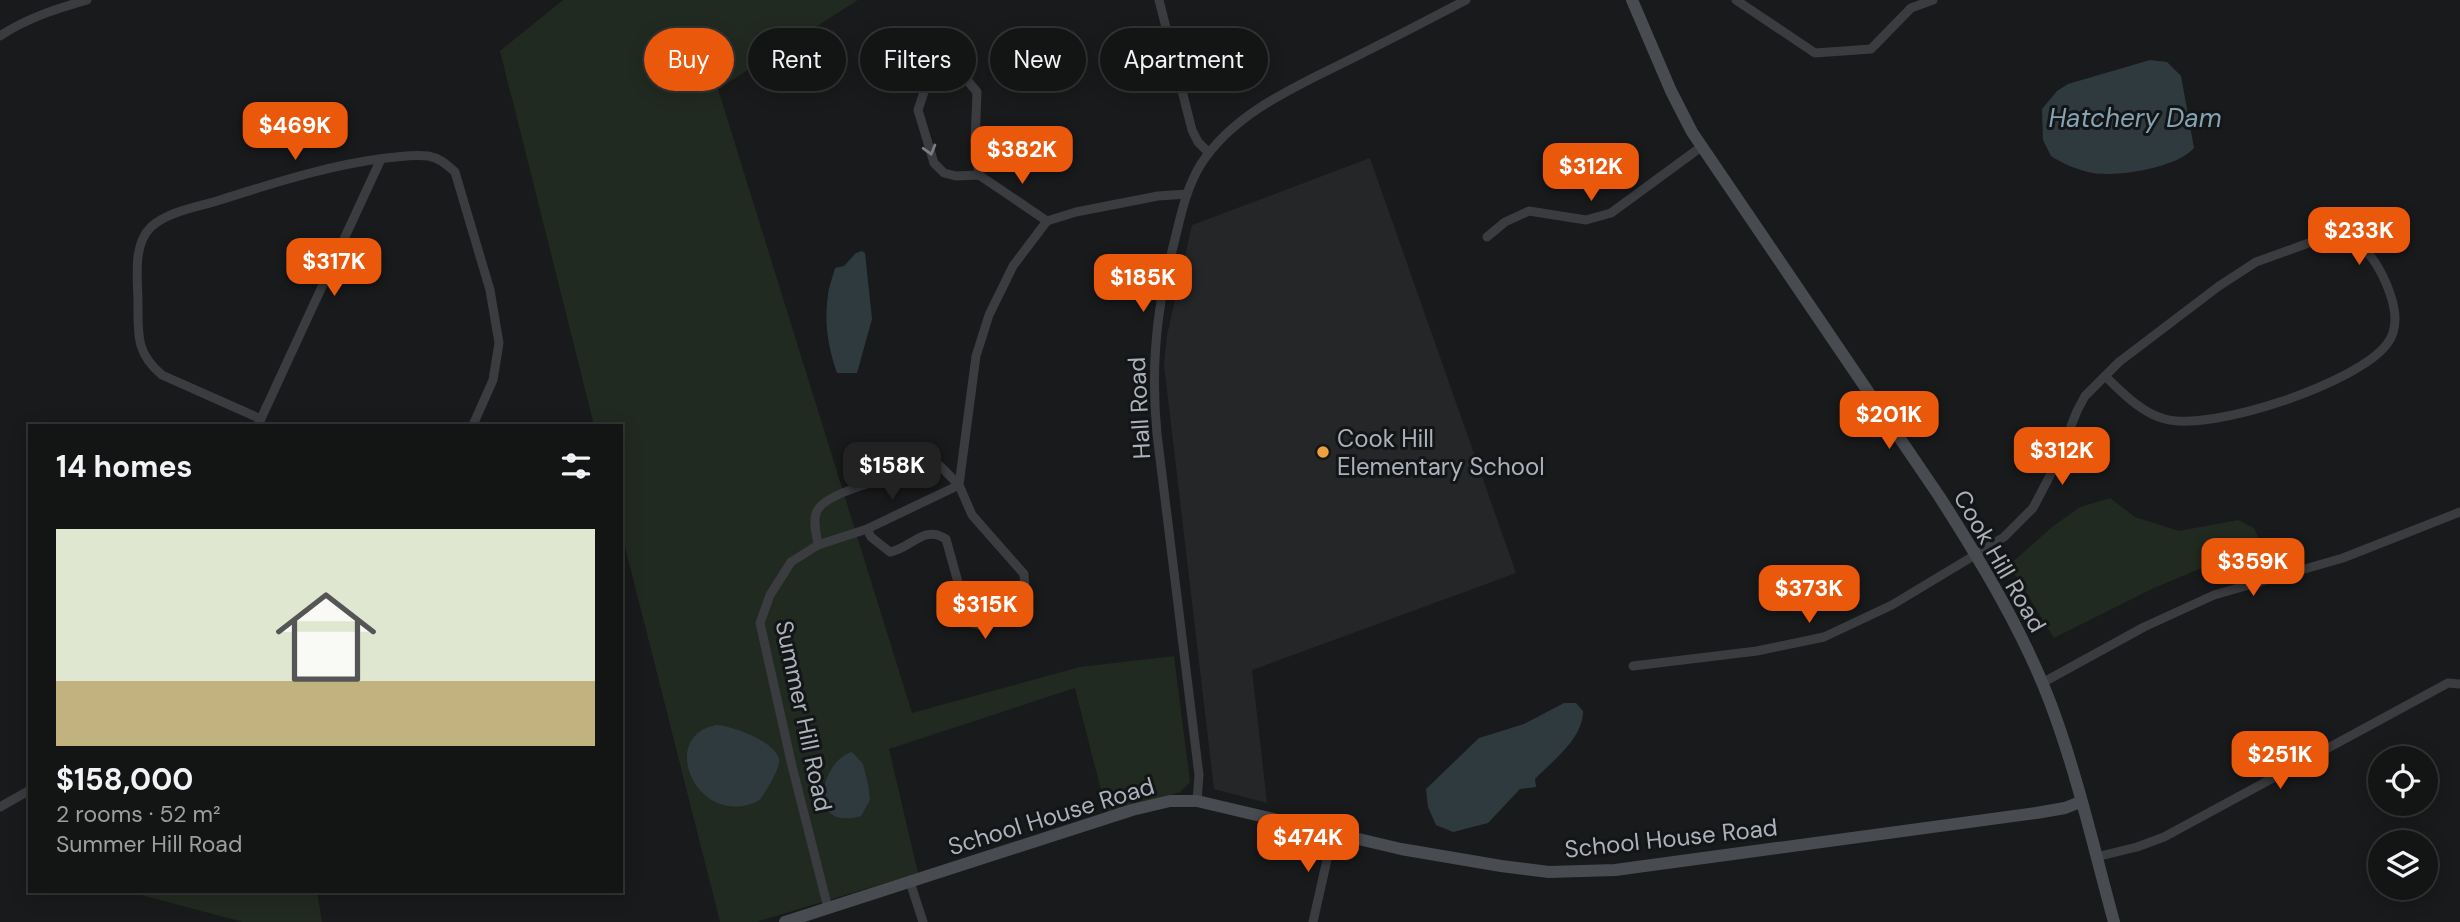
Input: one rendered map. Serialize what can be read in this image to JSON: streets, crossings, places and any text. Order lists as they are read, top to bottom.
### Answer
{
  "streets": {
    "street": [
      "Hall Road",
      "Cook Hill Road",
      "Summer Hill Road",
      "School House Road"
    ]
  },
  "crossings": [
    ["Hall Road", "School House Road"],
    ["Cook Hill Road", "School House Road"],
    ["Summer Hill Road", "School House Road"]
  ],
  "water": ["Hatchery Dam"],
  "places": ["Cook Hill Elementary School"],
  "page": {
    "chip": [
      "Buy",
      "Rent",
      "Filters",
      "New",
      "Apartment"
    ],
    "price": [
      "$469K",
      "$382K",
      "$312K",
      "$233K",
      "$317K",
      "$185K",
      "$201K",
      "$312K",
      "$158K",
      "$359K",
      "$373K",
      "$315K",
      "$251K",
      "$474K"
    ],
    "heading": "14 homes",
    "list": [
      {
        "name": "$158,000",
        "note": "2 rooms · 52 m² · Summer Hill Road"
      }
    ]
  }
}
